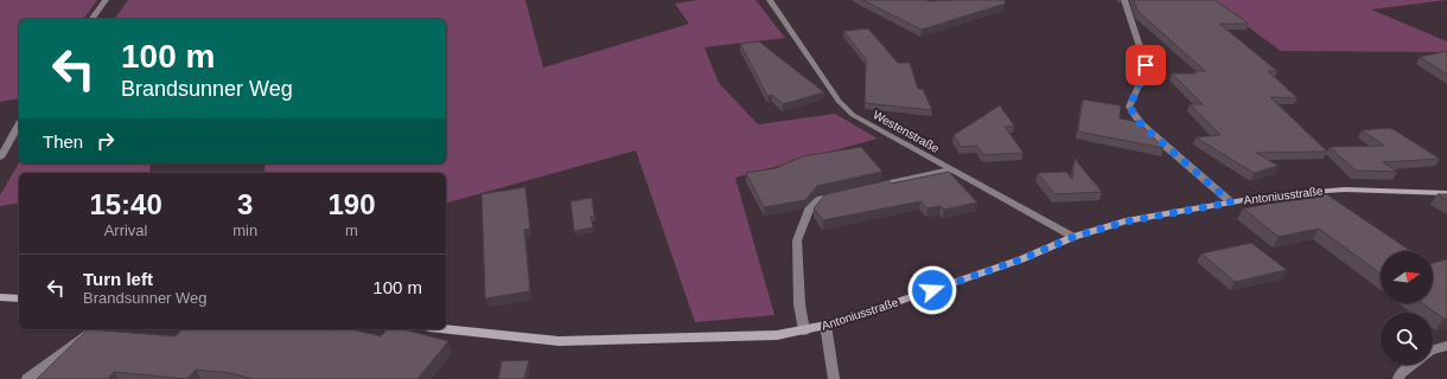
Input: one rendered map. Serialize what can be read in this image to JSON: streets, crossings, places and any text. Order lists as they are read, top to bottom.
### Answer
{
  "streets": {
    "street": ["Westenstraße", "Antoniusstraße"]
  },
  "crossings": [
    ["Westenstraße", "Antoniusstraße"]
  ],
  "north": "right",
  "page": {
    "turn": ["100 m", "Brandsunner Weg"],
    "then": "Then",
    "eta": [
      "15:40",
      "Arrival",
      "3",
      "min",
      "190",
      "m"
    ],
    "list": [
      {
        "name": "Turn left",
        "note": "Brandsunner Weg",
        "value": "100 m"
      }
    ]
  }
}
